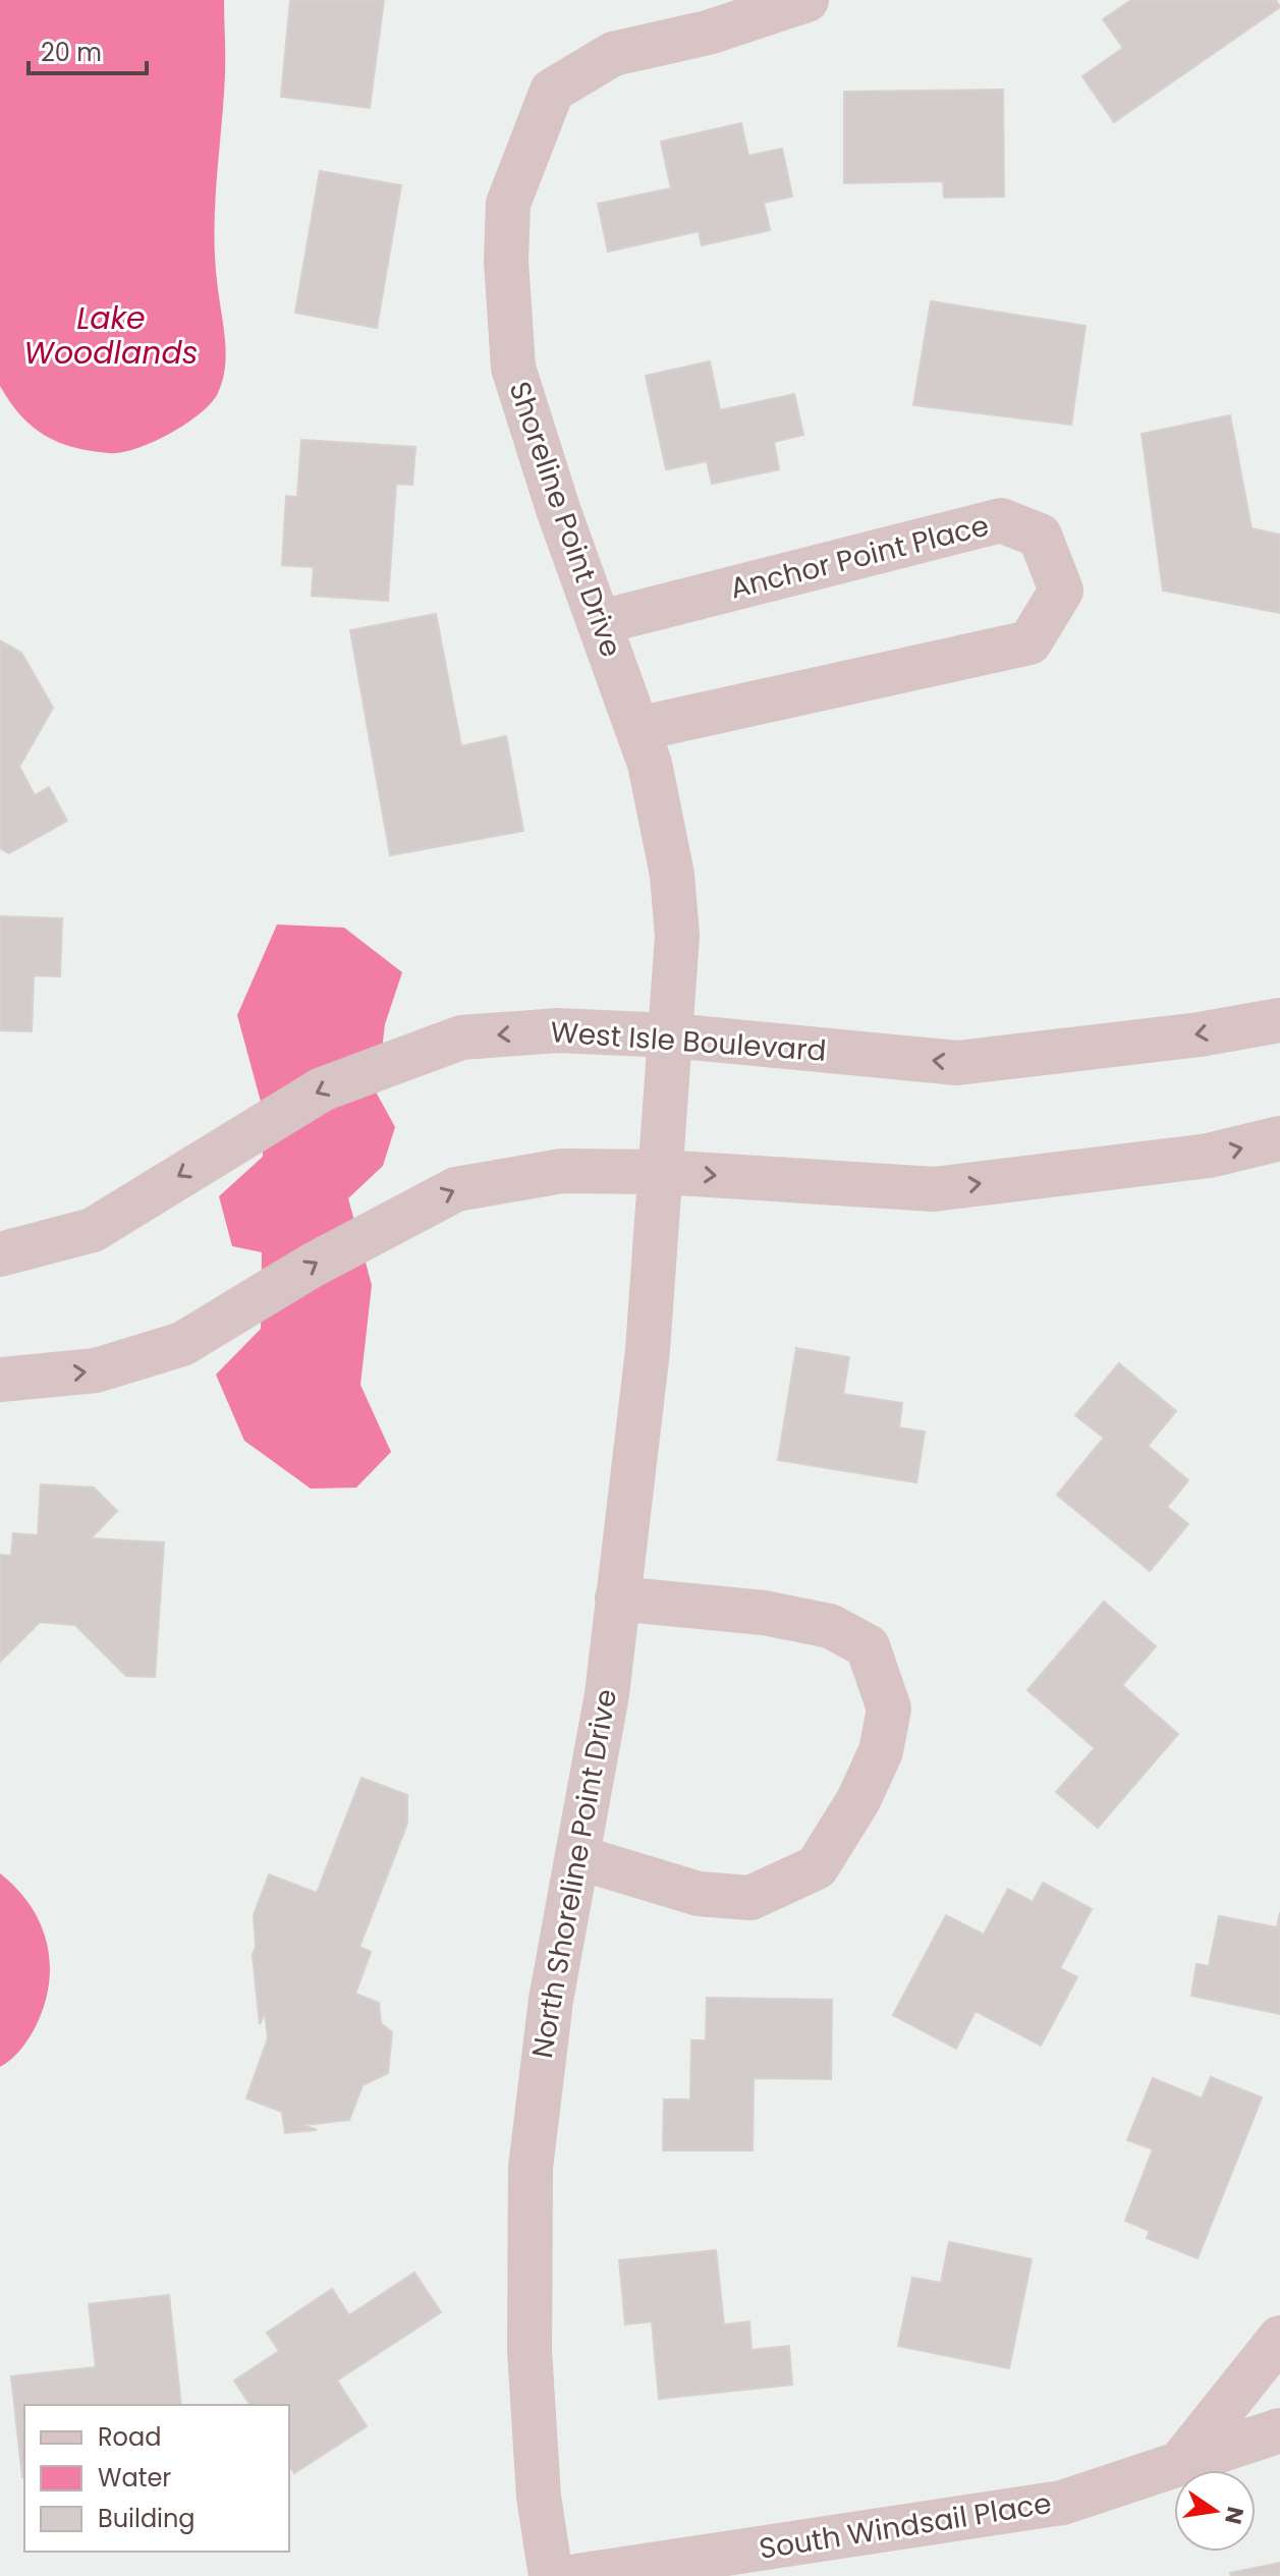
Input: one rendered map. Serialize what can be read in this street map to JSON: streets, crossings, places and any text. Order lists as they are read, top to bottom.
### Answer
{
  "streets": {
    "street": [
      "Shoreline Point Drive",
      "Anchor Point Place",
      "West Isle Boulevard",
      "North Shoreline Point Drive",
      "South Windsail Place"
    ]
  },
  "crossings": [
    ["Shoreline Point Drive", "Anchor Point Place"],
    ["Shoreline Point Drive", "West Isle Boulevard"],
    ["Shoreline Point Drive", "North Shoreline Point Drive"]
  ],
  "water": ["Lake Woodlands"],
  "legend": ["Road", "Water", "Building"],
  "scale_bar": "20 m",
  "north": "right"
}
